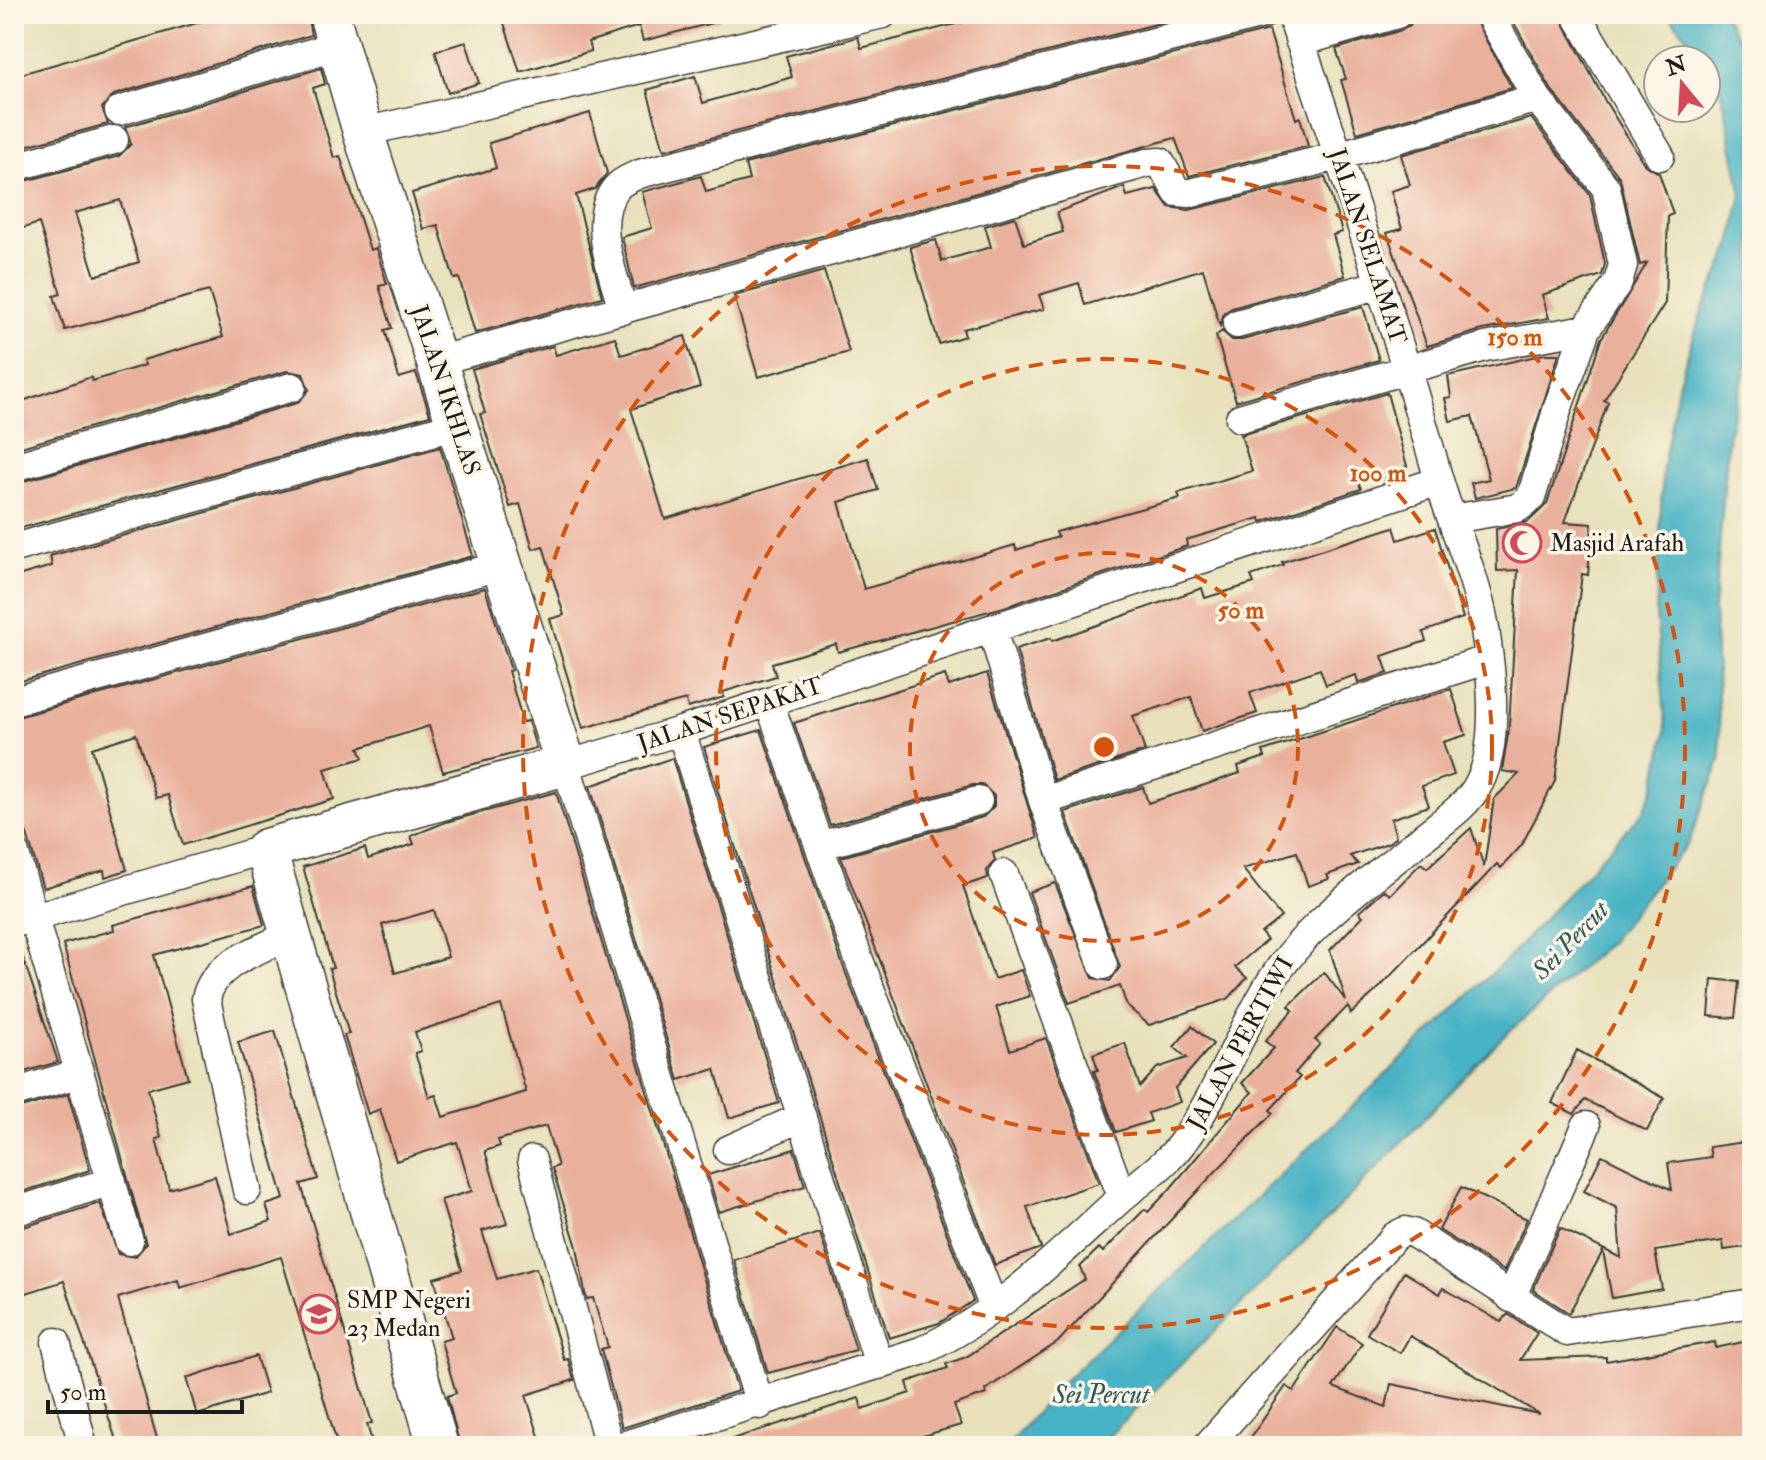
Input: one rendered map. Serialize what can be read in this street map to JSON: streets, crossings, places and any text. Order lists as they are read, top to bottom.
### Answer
{
  "streets": {
    "street": [
      "JALAN SELAMAT",
      "JALAN IKHLAS",
      "JALAN SEPAKAT",
      "JALAN PERTIWI"
    ]
  },
  "crossings": [
    ["JALAN SELAMAT", "JALAN SEPAKAT"],
    ["JALAN SELAMAT", "JALAN PERTIWI"],
    ["JALAN IKHLAS", "JALAN SEPAKAT"],
    ["JALAN SEPAKAT", "JALAN PERTIWI"]
  ],
  "water": ["Sei Percut"],
  "places": {
    "mosque": ["Masjid Arafah"],
    "school or university": ["SMP Negeri 23 Medan"]
  },
  "scale_bar": "50 m",
  "north": "top",
  "rings": ["150 m", "100 m", "50 m"]
}
